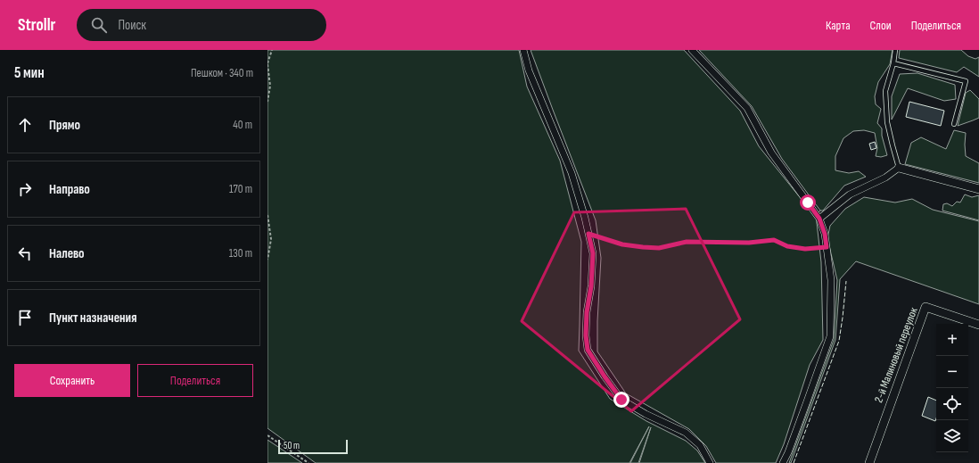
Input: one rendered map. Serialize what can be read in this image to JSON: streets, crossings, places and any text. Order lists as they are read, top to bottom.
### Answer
{
  "streets": {
    "street": ["2-й Малиновый переулок"]
  },
  "scale_bar": "50 m",
  "page": {
    "header": "Strollr",
    "search": "Поиск",
    "nav": ["Карта", "Слои", "Поделиться"],
    "heading": ["5 мин", "Пешком · 340 m"],
    "list": [
      ["Прямо", "40 m"],
      ["Направо", "170 m"],
      ["Налево", "130 m"],
      "Пункт назначения"
    ],
    "map_buttons": ["+", "−"],
    "buttons": ["Сохранить", "Поделиться"],
    "scale": "50 m"
  }
}
